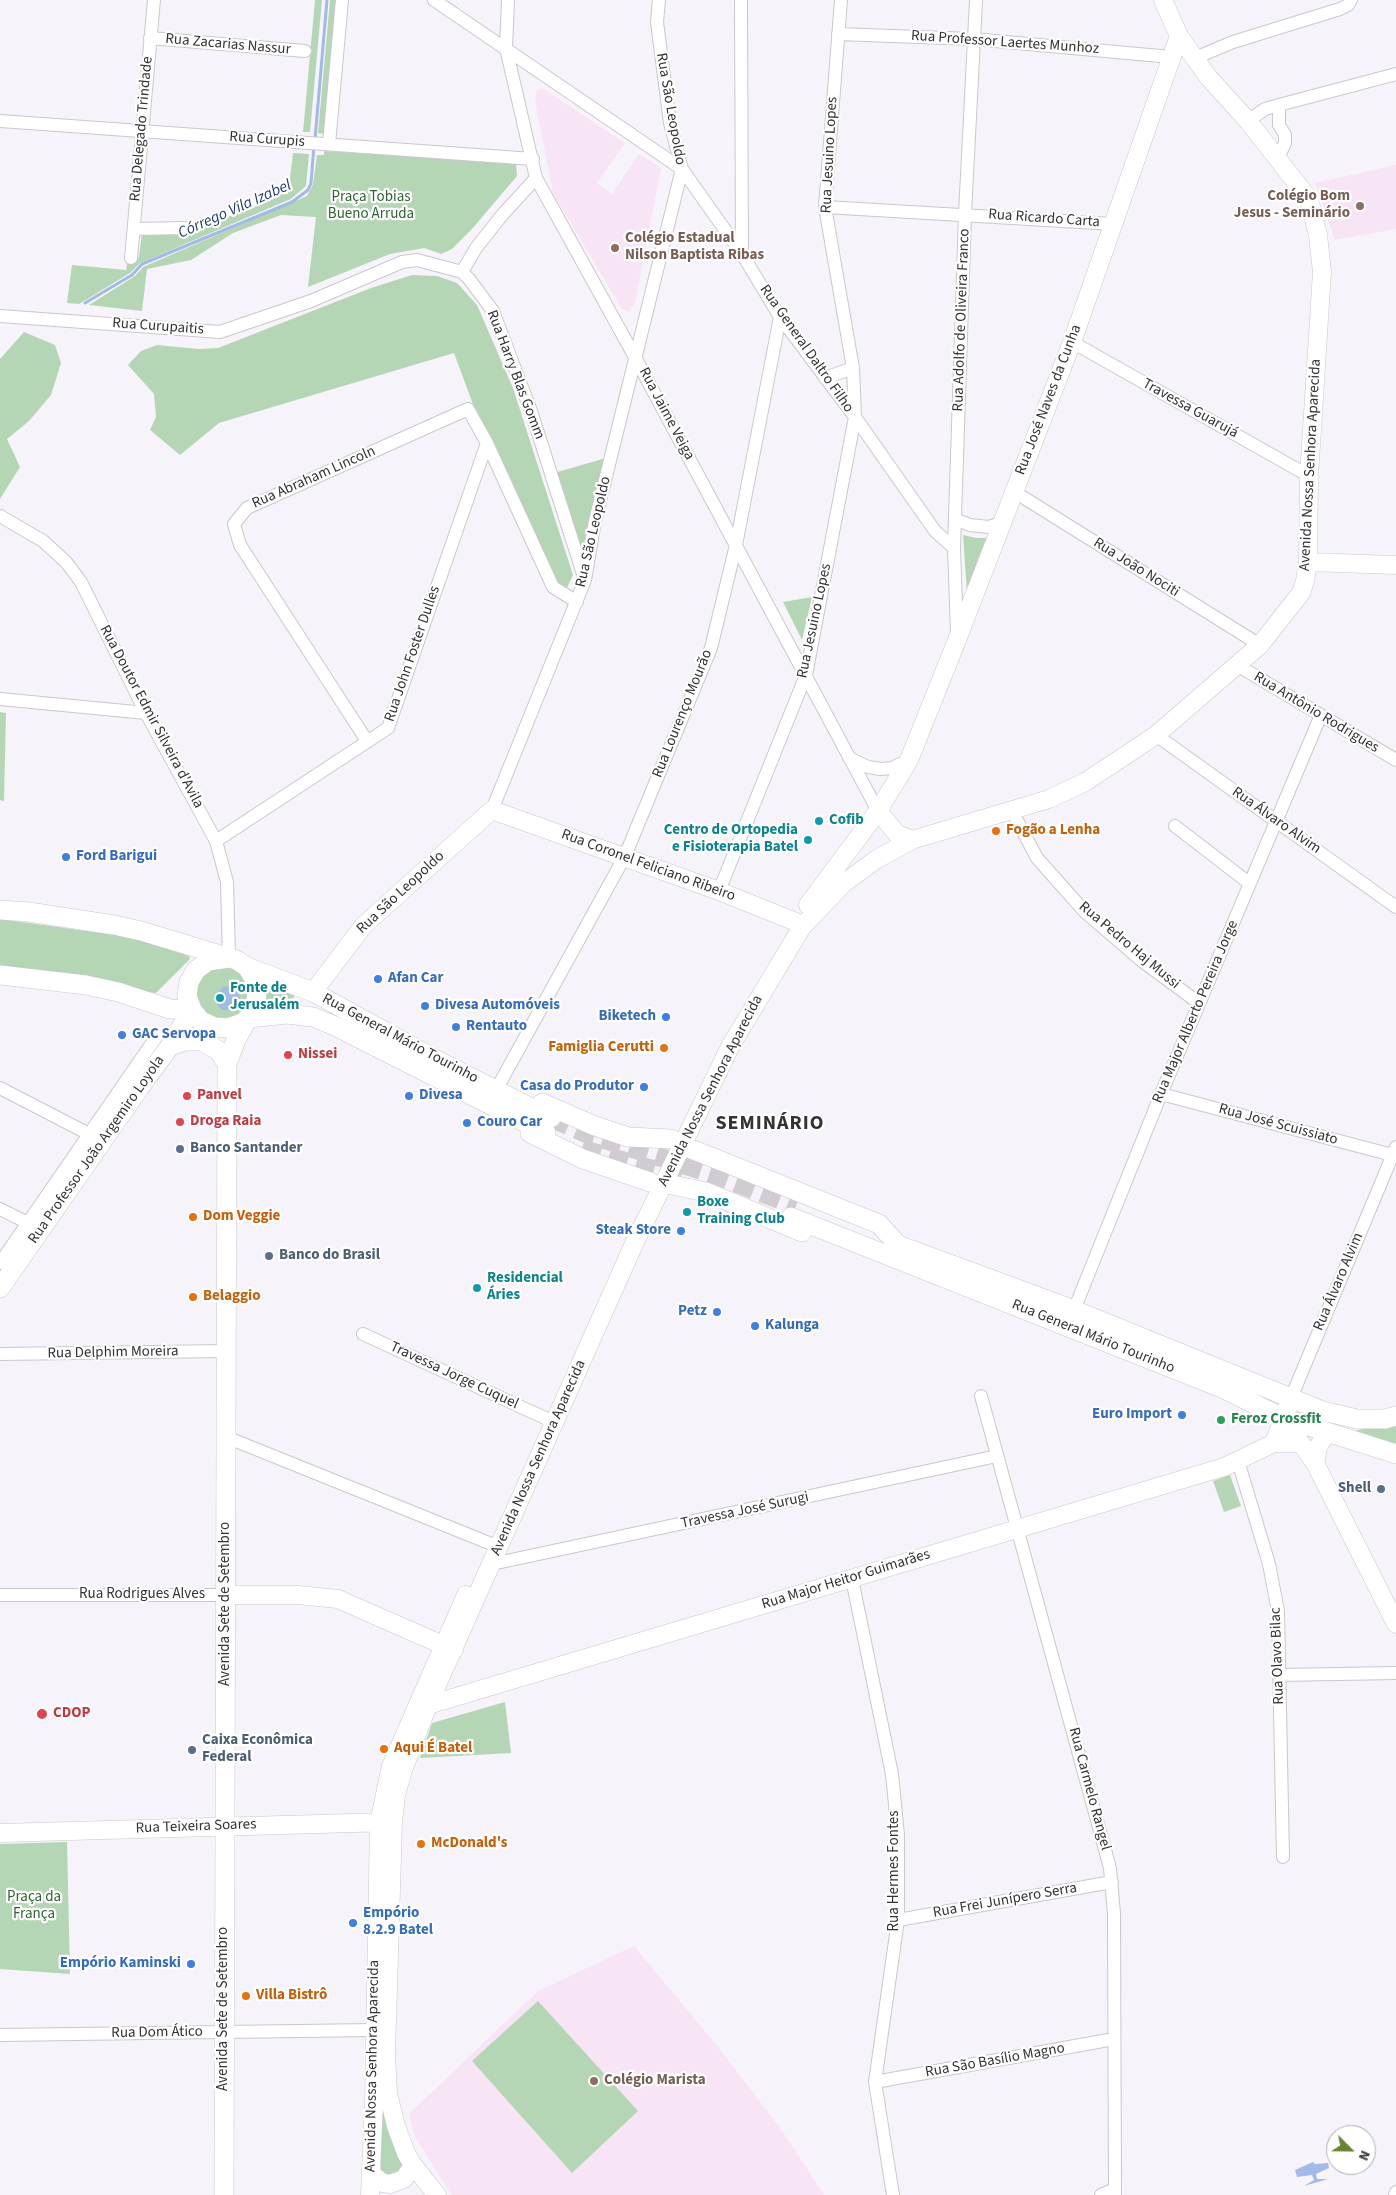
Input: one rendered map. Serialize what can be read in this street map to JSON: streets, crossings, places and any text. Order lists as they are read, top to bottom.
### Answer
{
  "streets": {
    "main road": [
      "Rua São Leopoldo",
      "Rua José Naves da Cunha",
      "Avenida Nossa Senhora Aparecida",
      "Rua Álvaro Alvim",
      "Rua Coronel Feliciano Ribeiro",
      "Rua General Mário Tourinho",
      "Rua Professor João Argemiro Loyola",
      "Rua Major Heitor Guimarães",
      "Rua Rodrigues Alves",
      "Avenida Sete de Setembro",
      "Rua Teixeira Soares"
    ],
    "street": [
      "Rua Professor Laertes Munhoz",
      "Rua Zacarias Nassur",
      "Rua Delegado Trindade",
      "Rua Curupis",
      "Rua Jesuino Lopes",
      "Rua Ricardo Carta",
      "Rua Adolfo de Oliveira Franco",
      "Rua Curupaitis",
      "Rua General Daltro Filho",
      "Rua Harry Blas Gomm",
      "Travessa Guarujá",
      "Rua Jaime Veiga",
      "Rua Abraham Lincoln",
      "Rua João Nociti",
      "Rua John Foster Dulles",
      "Rua Antônio Rodrigues",
      "Rua Lourenço Mourão",
      "Rua Doutor Edmir Silveira d'Avila",
      "Rua Pedro Haj Mussi",
      "Rua Major Alberto Pereira Jorge",
      "Rua José Scuissiato",
      "Rua Delphim Moreira",
      "Travessa Jorge Cuquel",
      "Travessa José Surugi",
      "Rua Olavo Bilac",
      "Rua Carmelo Rangel",
      "Rua Hermes Fontes",
      "Rua Frei Junípero Serra",
      "Rua Dom Ático",
      "Rua São Basílio Magno"
    ]
  },
  "crossings": [
    ["Rua Professor Laertes Munhoz", "Rua Jesuino Lopes"],
    ["Rua Professor Laertes Munhoz", "Rua Adolfo de Oliveira Franco"],
    ["Rua Professor Laertes Munhoz", "Rua José Naves da Cunha"],
    ["Rua Zacarias Nassur", "Rua Delegado Trindade"],
    ["Rua São Leopoldo", "Rua General Daltro Filho"],
    ["Rua São Leopoldo", "Rua Harry Blas Gomm"],
    ["Rua São Leopoldo", "Rua Jaime Veiga"],
    ["Rua São Leopoldo", "Rua Coronel Feliciano Ribeiro"],
    ["Rua São Leopoldo", "Rua General Mário Tourinho"],
    ["Rua Delegado Trindade", "Rua Curupis"],
    ["Rua Curupis", "Rua Jaime Veiga"],
    ["Rua Jesuino Lopes", "Rua Ricardo Carta"],
    ["Rua Jesuino Lopes", "Rua General Daltro Filho"],
    ["Rua Jesuino Lopes", "Rua Jaime Veiga"],
    ["Rua Jesuino Lopes", "Rua Coronel Feliciano Ribeiro"],
    ["Rua Ricardo Carta", "Rua Adolfo de Oliveira Franco"],
    ["Rua Ricardo Carta", "Rua José Naves da Cunha"],
    ["Rua Adolfo de Oliveira Franco", "Rua General Daltro Filho"],
    ["Rua Adolfo de Oliveira Franco", "Rua José Naves da Cunha"],
    ["Rua Curupaitis", "Rua Harry Blas Gomm"],
    ["Rua General Daltro Filho", "Rua Jaime Veiga"],
    ["Rua General Daltro Filho", "Rua Lourenço Mourão"],
    ["Rua José Naves da Cunha", "Travessa Guarujá"],
    ["Rua José Naves da Cunha", "Rua Jaime Veiga"],
    ["Rua José Naves da Cunha", "Avenida Nossa Senhora Aparecida"],
    ["Rua José Naves da Cunha", "Rua João Nociti"],
    ["Rua José Naves da Cunha", "Rua Coronel Feliciano Ribeiro"],
    ["Travessa Guarujá", "Avenida Nossa Senhora Aparecida"],
    ["Rua Jaime Veiga", "Rua Lourenço Mourão"],
    ["Avenida Nossa Senhora Aparecida", "Rua João Nociti"],
    ["Avenida Nossa Senhora Aparecida", "Rua Antônio Rodrigues"],
    ["Avenida Nossa Senhora Aparecida", "Rua Álvaro Alvim"],
    ["Avenida Nossa Senhora Aparecida", "Rua Coronel Feliciano Ribeiro"],
    ["Avenida Nossa Senhora Aparecida", "Rua Pedro Haj Mussi"],
    ["Avenida Nossa Senhora Aparecida", "Travessa Jorge Cuquel"],
    ["Avenida Nossa Senhora Aparecida", "Travessa José Surugi"],
    ["Avenida Nossa Senhora Aparecida", "Rua Major Heitor Guimarães"],
    ["Avenida Nossa Senhora Aparecida", "Rua Rodrigues Alves"],
    ["Avenida Nossa Senhora Aparecida", "Rua Teixeira Soares"],
    ["Avenida Nossa Senhora Aparecida", "Rua Dom Ático"],
    ["Rua Abraham Lincoln", "Rua John Foster Dulles"],
    ["Rua John Foster Dulles", "Rua Doutor Edmir Silveira d'Avila"],
    ["Rua Antônio Rodrigues", "Rua Major Alberto Pereira Jorge"],
    ["Rua Lourenço Mourão", "Rua Coronel Feliciano Ribeiro"],
    ["Rua Doutor Edmir Silveira d'Avila", "Rua General Mário Tourinho"],
    ["Rua Doutor Edmir Silveira d'Avila", "Rua Professor João Argemiro Loyola"],
    ["Rua Doutor Edmir Silveira d'Avila", "Avenida Sete de Setembro"],
    ["Rua Álvaro Alvim", "Rua Major Alberto Pereira Jorge"],
    ["Rua Álvaro Alvim", "Rua General Mário Tourinho"],
    ["Rua Álvaro Alvim", "Rua José Scuissiato"],
    ["Rua Pedro Haj Mussi", "Rua Major Alberto Pereira Jorge"],
    ["Rua Major Alberto Pereira Jorge", "Rua General Mário Tourinho"],
    ["Rua Major Alberto Pereira Jorge", "Rua José Scuissiato"],
    ["Rua General Mário Tourinho", "Rua Professor João Argemiro Loyola"],
    ["Rua General Mário Tourinho", "Avenida Sete de Setembro"],
    ["Rua Professor João Argemiro Loyola", "Avenida Sete de Setembro"],
    ["Rua Delphim Moreira", "Avenida Sete de Setembro"],
    ["Travessa José Surugi", "Rua Carmelo Rangel"],
    ["Rua Major Heitor Guimarães", "Rua Olavo Bilac"],
    ["Rua Major Heitor Guimarães", "Rua Carmelo Rangel"],
    ["Rua Major Heitor Guimarães", "Rua Hermes Fontes"],
    ["Rua Rodrigues Alves", "Avenida Sete de Setembro"],
    ["Avenida Sete de Setembro", "Rua Teixeira Soares"],
    ["Avenida Sete de Setembro", "Rua Dom Ático"],
    ["Rua Carmelo Rangel", "Rua Frei Junípero Serra"],
    ["Rua Carmelo Rangel", "Rua São Basílio Magno"],
    ["Rua Hermes Fontes", "Rua Frei Junípero Serra"],
    ["Rua Hermes Fontes", "Rua São Basílio Magno"]
  ],
  "districts": ["SEMINÁRIO"],
  "water": ["Córrego Vila Izabel"],
  "parks": ["Praça Tobias Bueno Arruda", "Praça da França"],
  "places": [
    "Colégio Bom Jesus - Seminário",
    "Colégio Estadual Nilson Baptista Ribas",
    "Cofib",
    "Fogão a Lenha",
    "Centro de Ortopedia e Fisioterapia Batel",
    "Ford Barigui",
    "Afan Car",
    "Fonte de Jerusalém",
    "Divesa Automóveis",
    "Biketech",
    "Rentauto",
    "GAC Servopa",
    "Famiglia Cerutti",
    "Nissei",
    "Casa do Produtor",
    "Panvel",
    "Divesa",
    "Droga Raia",
    "Couro Car",
    "Banco Santander",
    "Boxe Training Club",
    "Dom Veggie",
    "Steak Store",
    "Banco do Brasil",
    "Residencial Áries",
    "Belaggio",
    "Petz",
    "Kalunga",
    "Euro Import",
    "Feroz Crossfit",
    "Shell",
    "CDOP",
    "Aqui É Batel",
    "Caixa Econômica Federal",
    "McDonald's",
    "Empório 8.2.9 Batel",
    "Empório Kaminski",
    "Villa Bistrô",
    "Colégio Marista"
  ],
  "north": "bottom right"
}
